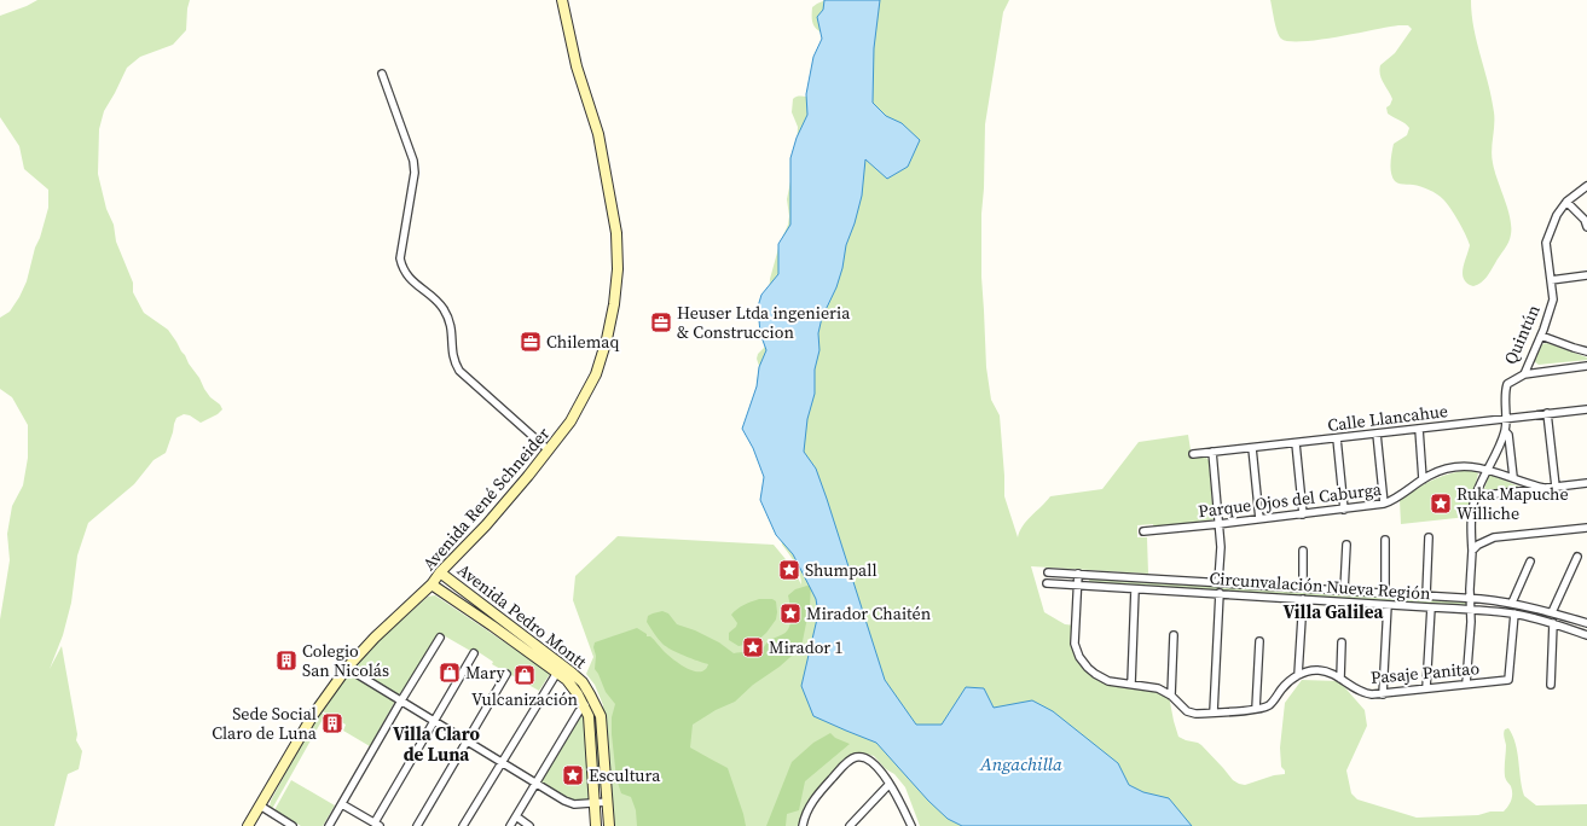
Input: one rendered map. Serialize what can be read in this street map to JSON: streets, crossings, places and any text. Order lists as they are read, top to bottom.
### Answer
{
  "streets": {
    "main road": ["Avenida René Schneider", "Avenida Pedro Montt"],
    "street": [
      "Quintún",
      "Calle Llancahue",
      "Parque Ojos del Caburga",
      "Circunvalación Nueva Región",
      "Pasaje Panitao"
    ]
  },
  "crossings": [
    ["Quintún", "Calle Llancahue"],
    ["Avenida René Schneider", "Avenida Pedro Montt"],
    ["Circunvalación Nueva Región", "Pasaje Panitao"]
  ],
  "districts": ["Villa Galilea", "Villa Claro de Luna"],
  "water": ["Angachilla"],
  "places": {
    "office": ["Heuser Ltda ingenieria & Construccion", "Chilemaq"],
    "place": [
      "Ruka Mapuche Williche",
      "Shumpall",
      "Mirador Chaitén",
      "Mirador 1",
      "Escultura"
    ],
    "building": ["Colegio San Nicolás", "Sede Social Claro de Luna"],
    "shop": ["Mary", "Vulcanización"]
  }
}
